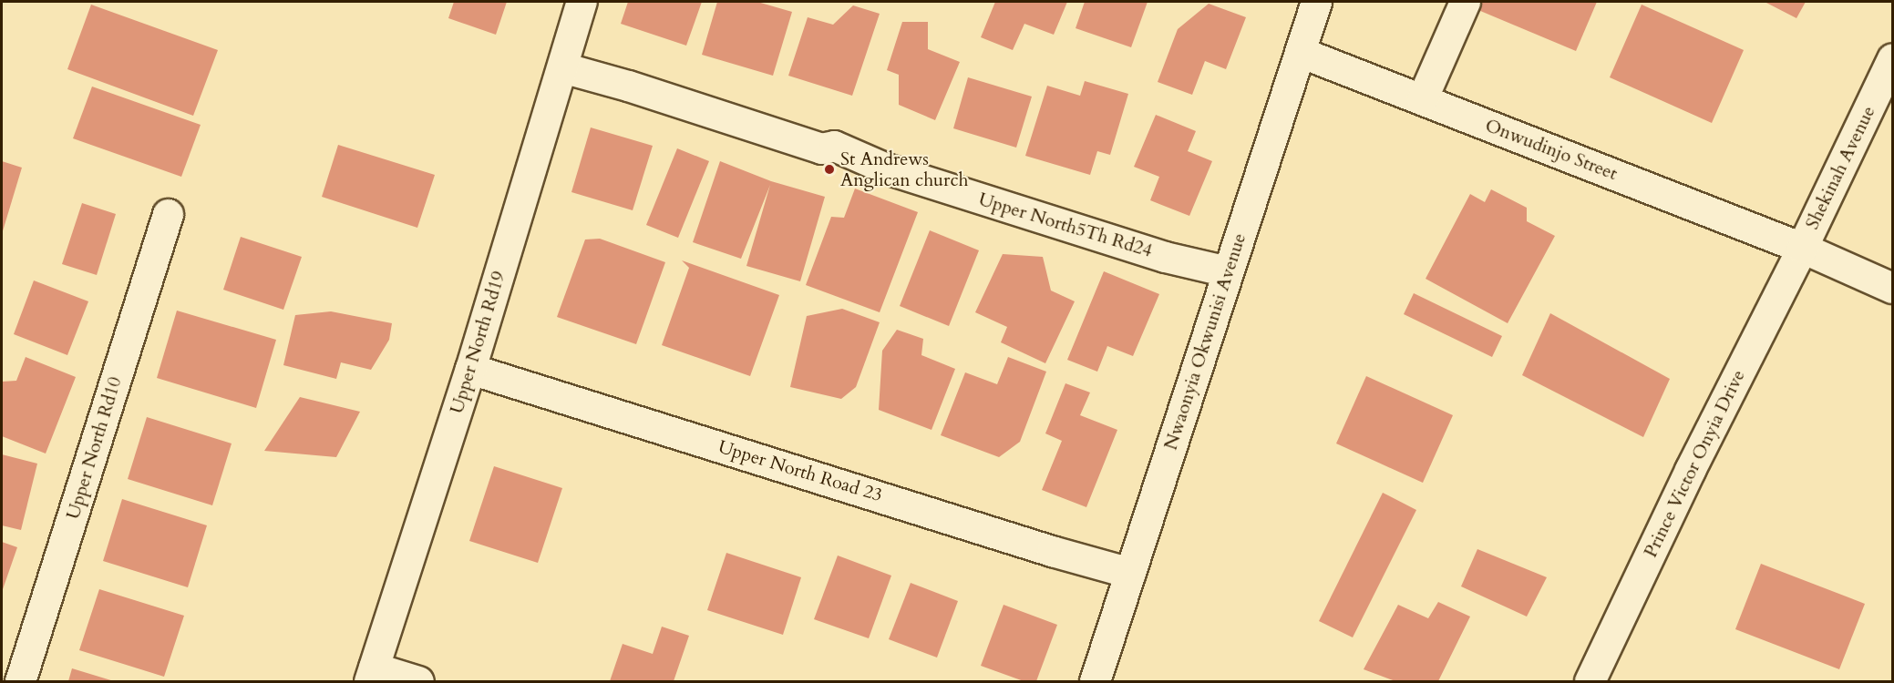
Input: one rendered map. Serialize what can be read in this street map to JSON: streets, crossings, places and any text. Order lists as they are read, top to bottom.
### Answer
{
  "streets": {
    "street": [
      "Onwudinjo Street",
      "Shekinah Avenue",
      "Upper North5Th Rd24",
      "Nwaonyia Okwunisi Avenue",
      "Upper North Rd19",
      "Upper North Rd10",
      "Prince Victor Onyia Drive",
      "Upper North Road 23"
    ]
  },
  "crossings": [
    ["Onwudinjo Street", "Shekinah Avenue"],
    ["Onwudinjo Street", "Nwaonyia Okwunisi Avenue"],
    ["Onwudinjo Street", "Prince Victor Onyia Drive"],
    ["Shekinah Avenue", "Prince Victor Onyia Drive"],
    ["Upper North5Th Rd24", "Nwaonyia Okwunisi Avenue"],
    ["Upper North5Th Rd24", "Upper North Rd19"],
    ["Nwaonyia Okwunisi Avenue", "Upper North Road 23"],
    ["Upper North Rd19", "Upper North Road 23"]
  ],
  "places": ["St Andrews Anglican church"]
}
